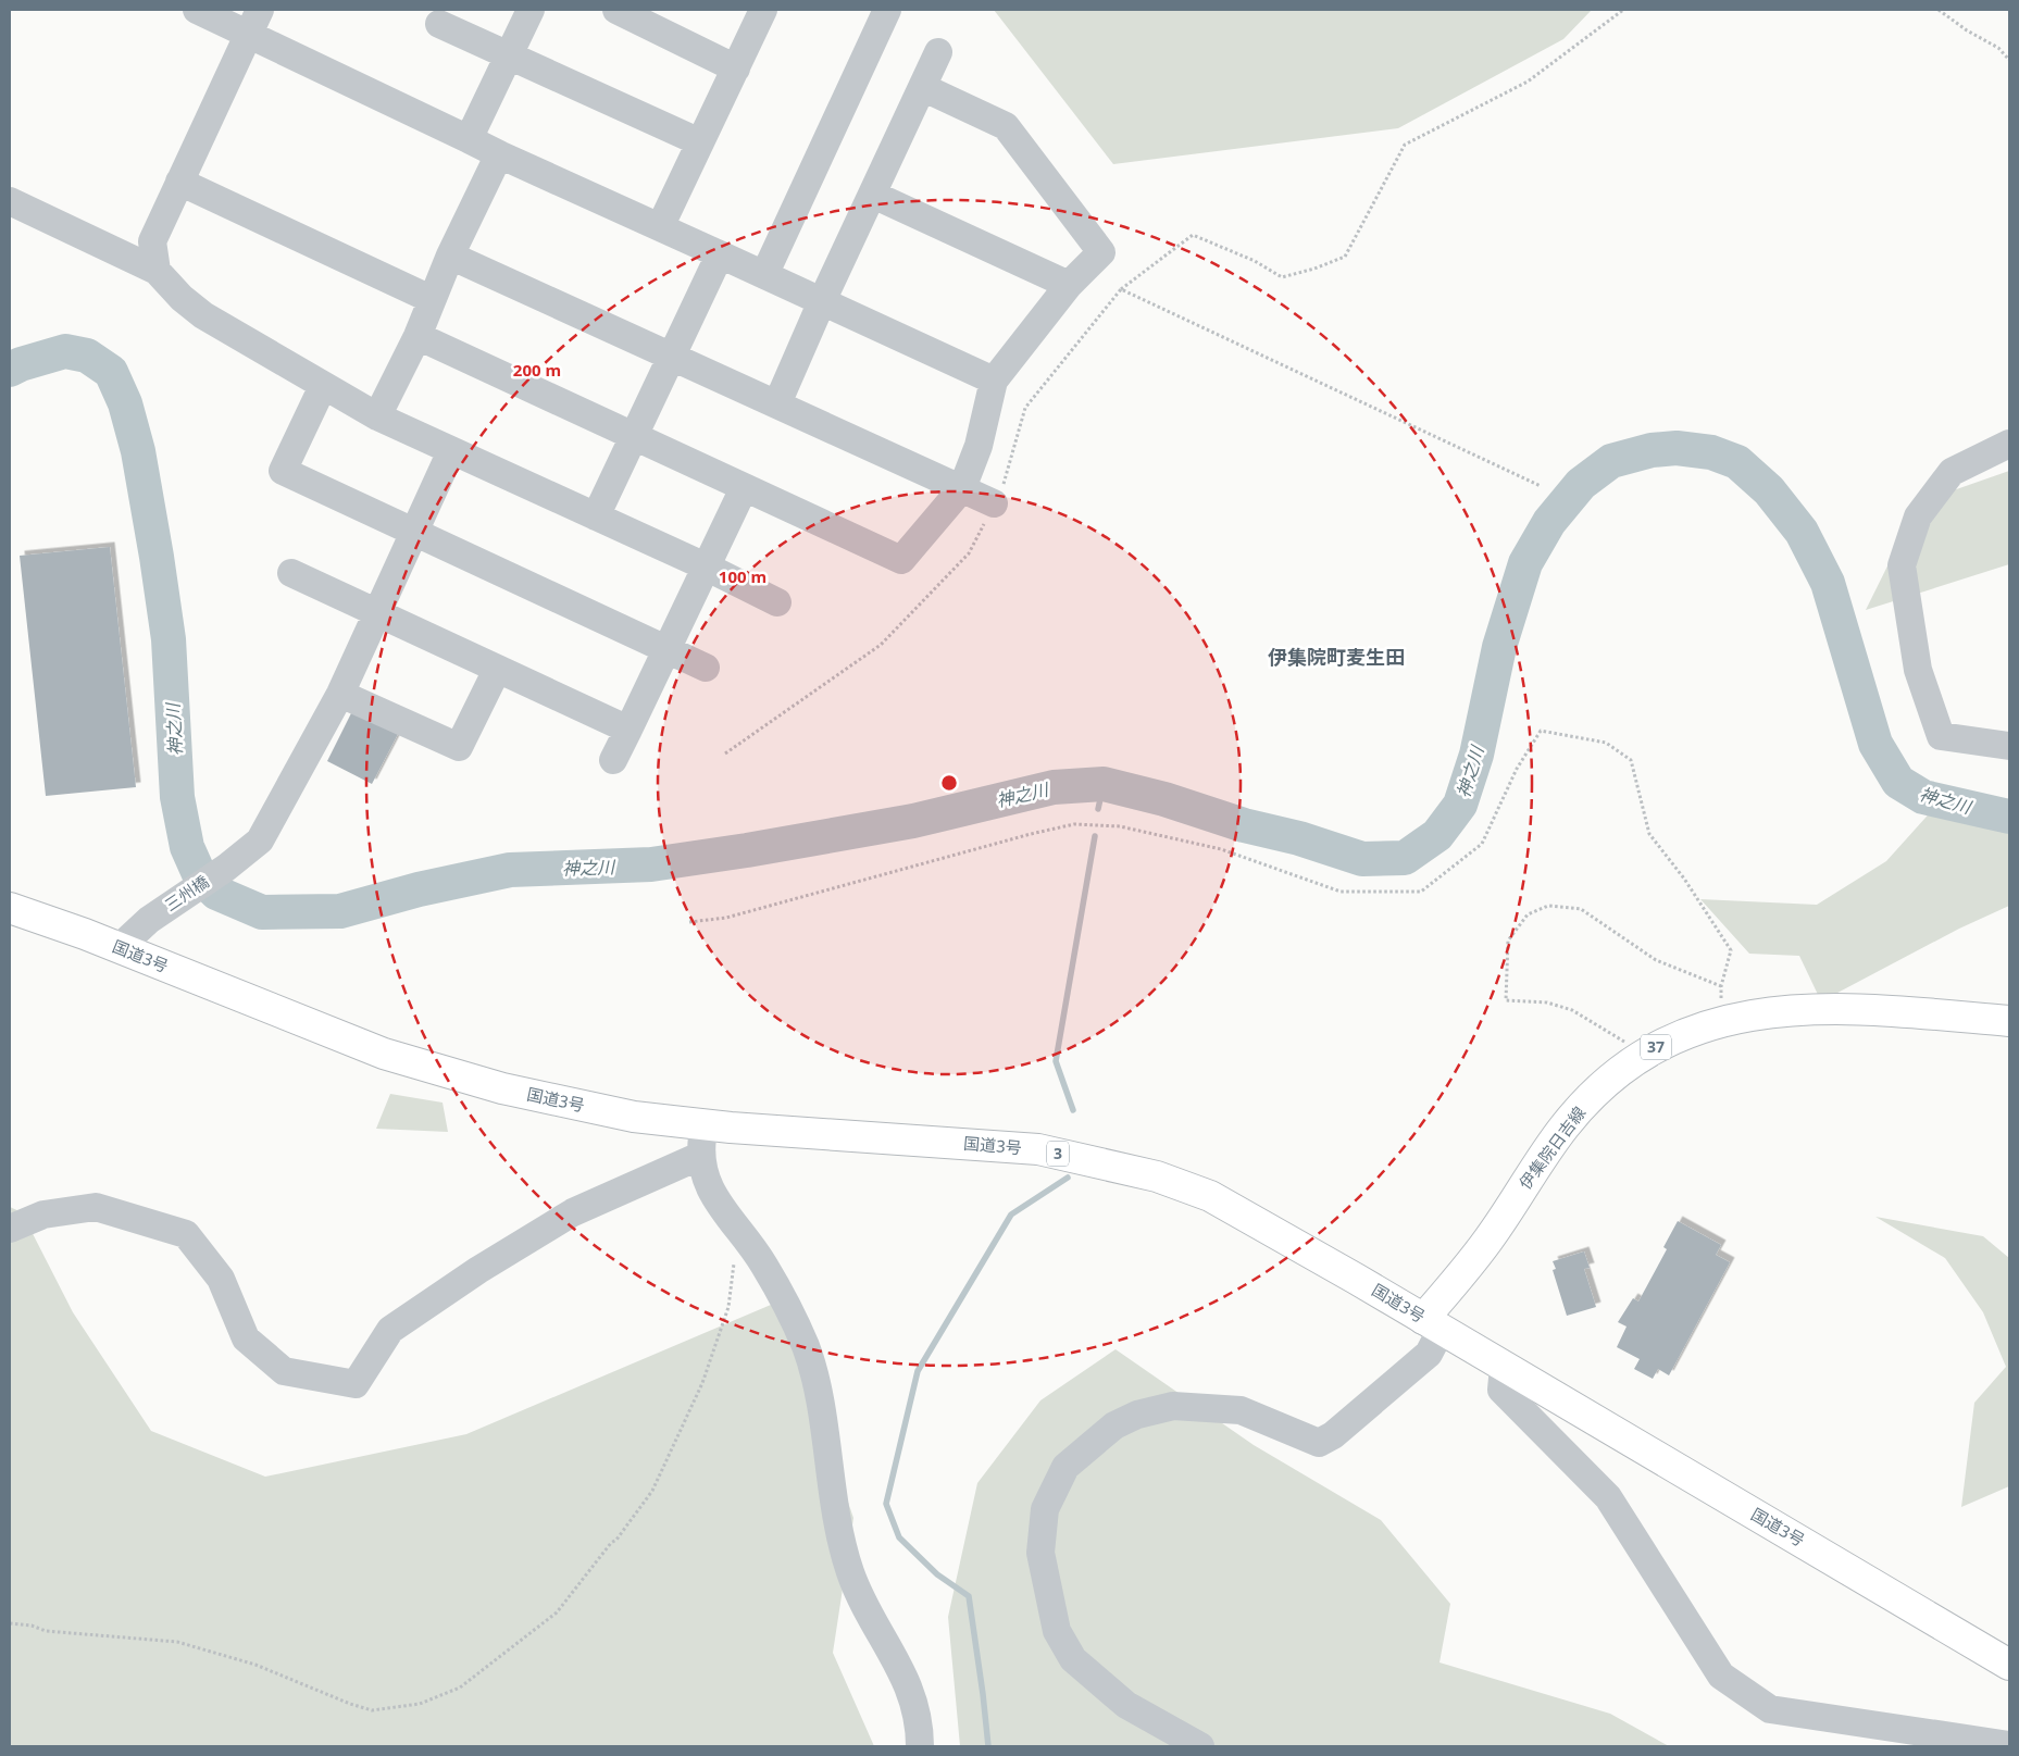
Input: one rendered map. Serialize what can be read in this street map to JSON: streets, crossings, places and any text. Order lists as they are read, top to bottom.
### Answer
{
  "streets": {
    "main road": [
      "国道3号",
      "37",
      "伊集院日吉線",
      "3"
    ],
    "street": ["三州橋"]
  },
  "crossings": [
    ["三州橋", "国道3号"],
    ["国道3号", "伊集院日吉線"]
  ],
  "districts": ["伊集院町麦生田"],
  "water": ["神之川"],
  "rings": ["200 m", "100 m"]
}
